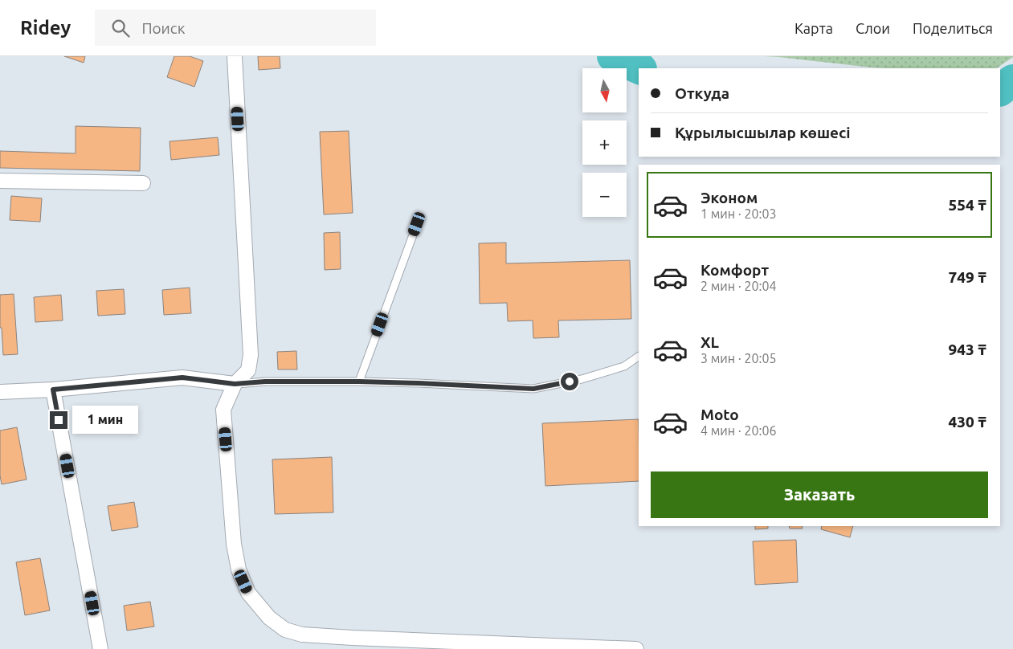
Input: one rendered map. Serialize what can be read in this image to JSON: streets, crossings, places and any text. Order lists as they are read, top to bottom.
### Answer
{
  "north": "bottom",
  "page": {
    "header": "Ridey",
    "search": "Поиск",
    "nav": ["Карта", "Слои", "Поделиться"],
    "map_buttons": ["+", "−"],
    "banner": ["Откуда", "Құрылысшылар көшесі"],
    "list": [
      {
        "name": "Эконом",
        "note": "1 мин · 20:03",
        "value": "554 ₸"
      },
      {
        "name": "Комфорт",
        "note": "2 мин · 20:04",
        "value": "749 ₸"
      },
      {
        "name": "XL",
        "note": "3 мин · 20:05",
        "value": "943 ₸"
      },
      {
        "name": "Moto",
        "note": "4 мин · 20:06",
        "value": "430 ₸"
      }
    ],
    "bubble": "1 мин",
    "buttons": "Заказать"
  }
}
